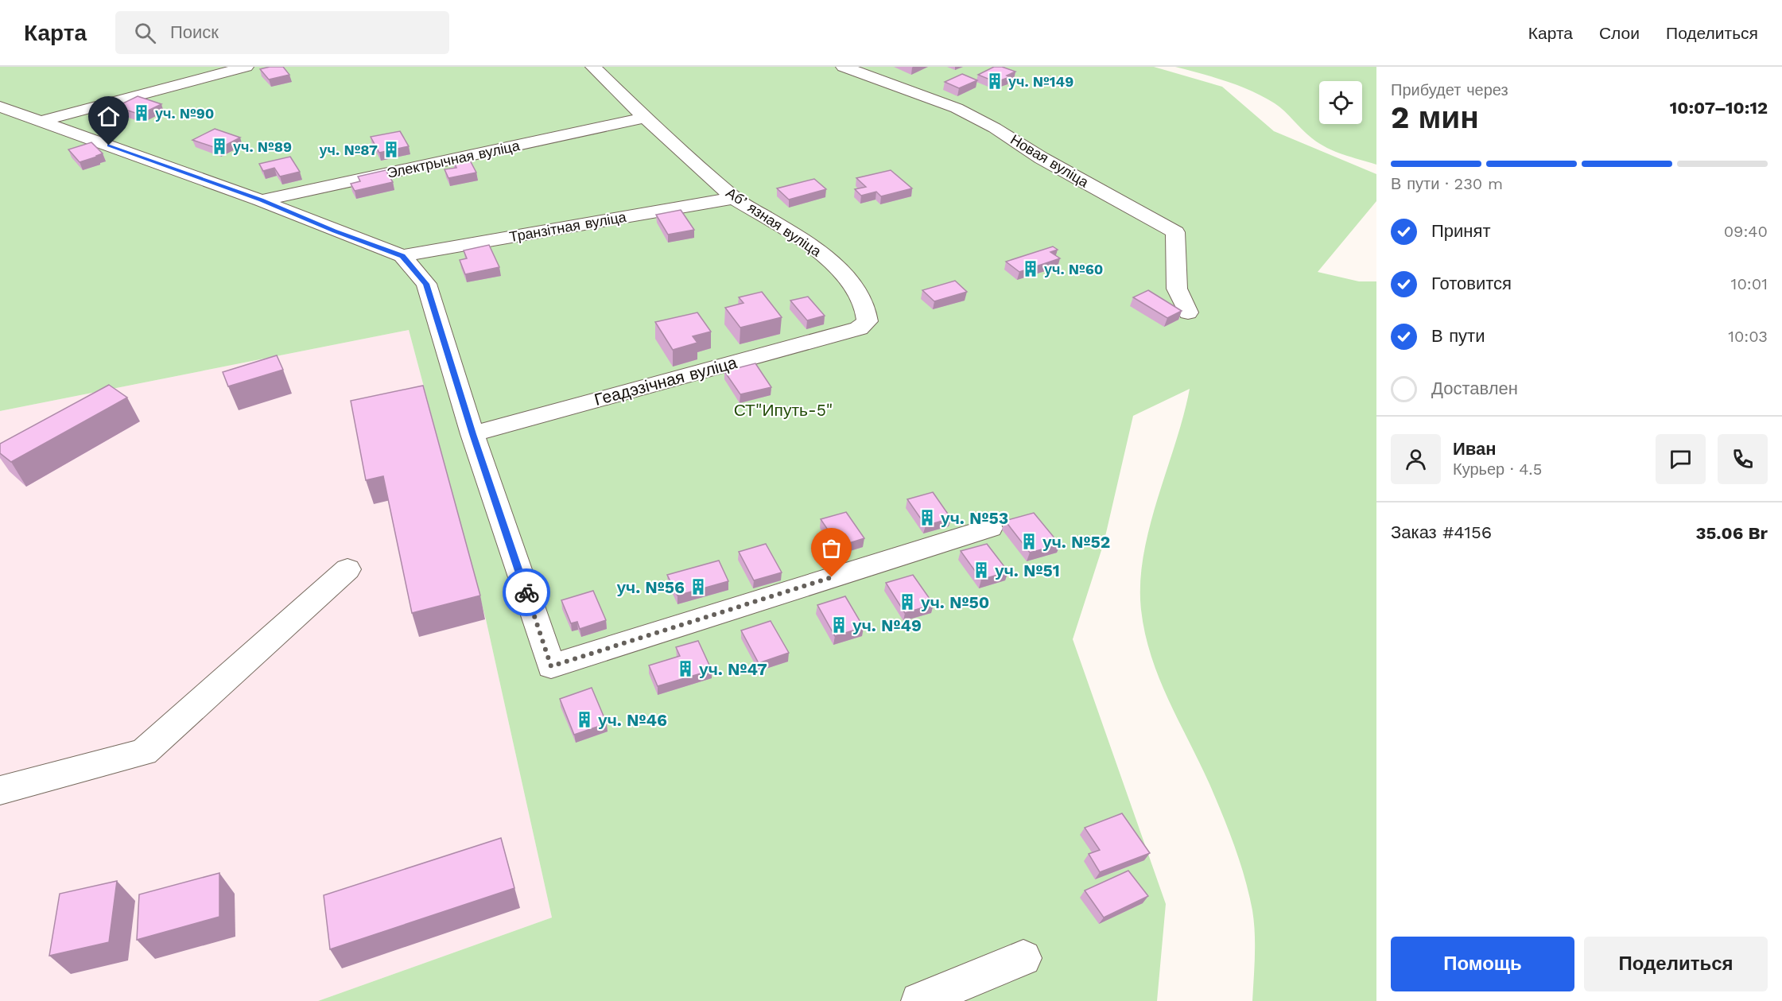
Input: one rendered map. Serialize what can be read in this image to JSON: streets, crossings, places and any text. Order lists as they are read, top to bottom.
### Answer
{
  "streets": {
    "street": [
      "Электрычная вуліца",
      "Новая вуліца",
      "Абʼязная вуліца",
      "Транзітная вуліца",
      "Геадэзічная вуліца"
    ]
  },
  "crossings": [
    ["Электрычная вуліца", "Абʼязная вуліца"],
    ["Абʼязная вуліца", "Транзітная вуліца"],
    ["Абʼязная вуліца", "Геадэзічная вуліца"]
  ],
  "parks": ["СТ\"Ипуть-5\""],
  "places": {
    "building": [
      "уч. №149",
      "уч. №90",
      "уч. №89",
      "уч. №87",
      "уч. №60",
      "уч. №53",
      "уч. №52",
      "уч. №51",
      "уч. №56",
      "уч. №50",
      "уч. №49",
      "уч. №47",
      "уч. №46"
    ]
  },
  "page": {
    "header": "Карта",
    "search": "Поиск",
    "nav": ["Карта", "Слои", "Поделиться"],
    "heading": ["2 мин", "Прибудет через", "10:07–10:12"],
    "panel": [
      "Иван",
      "Курьер · 4.5",
      "Заказ #4156",
      "35.06 Br"
    ],
    "bar": "В пути · 230 m",
    "list": [
      ["Принят", "09:40"],
      ["Готовится", "10:01"],
      ["В пути", "10:03"],
      "Доставлен"
    ],
    "buttons": ["Помощь", "Поделиться"]
  }
}
